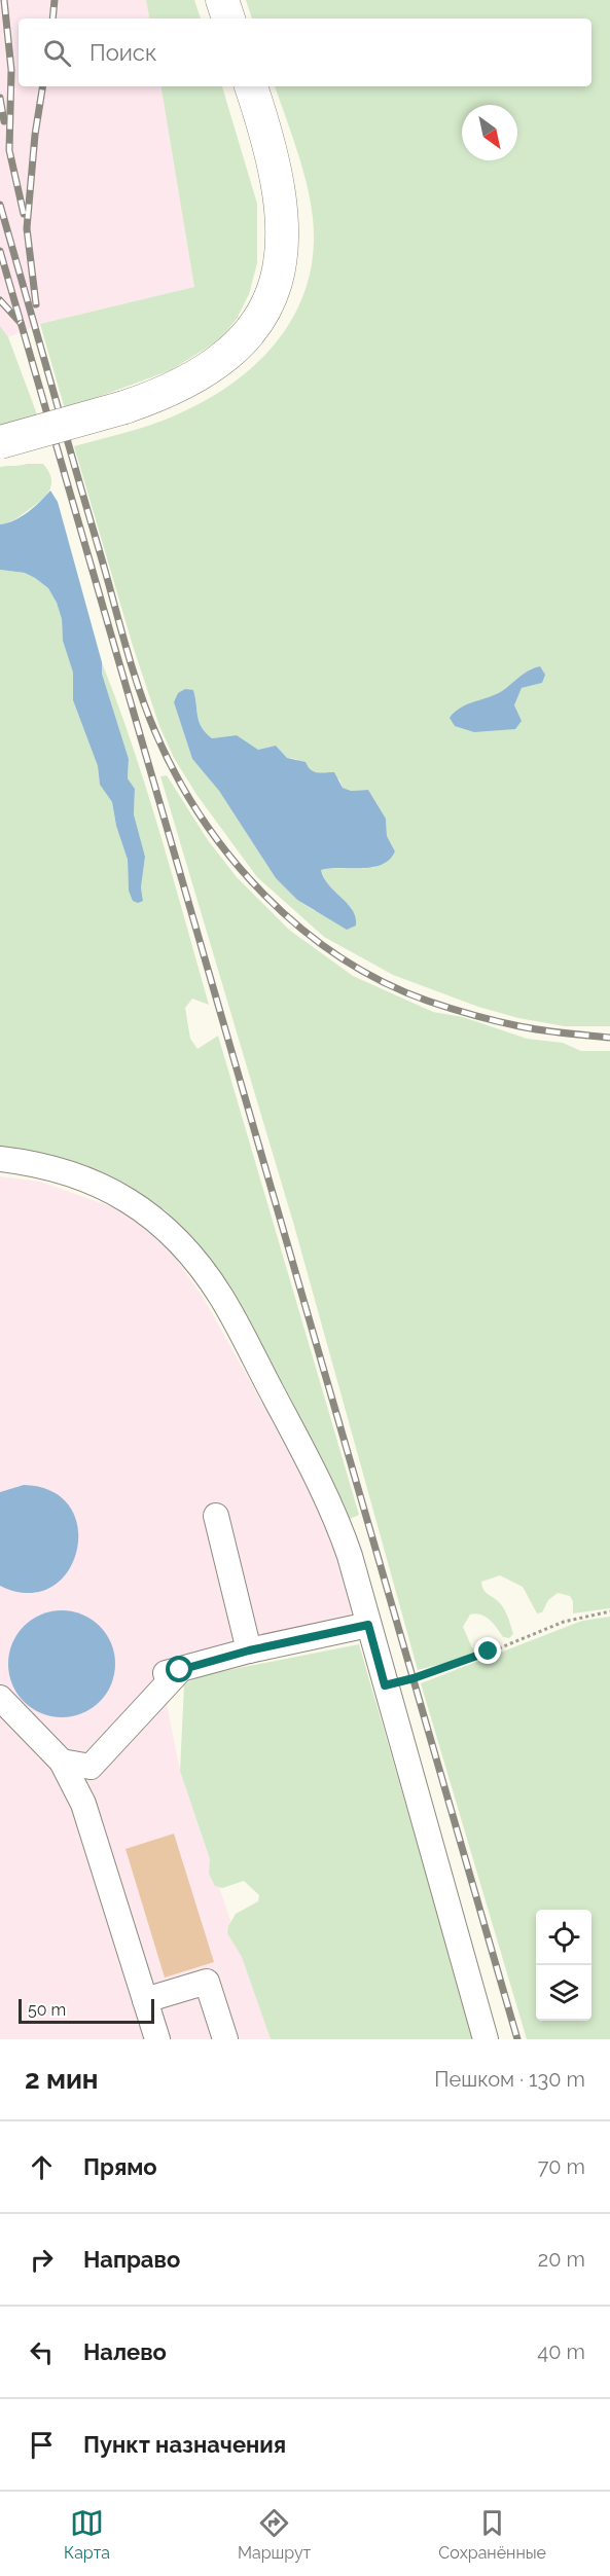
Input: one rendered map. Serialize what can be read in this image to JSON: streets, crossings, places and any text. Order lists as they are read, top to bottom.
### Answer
{
  "scale_bar": "50 m",
  "north": "bottom right",
  "page": {
    "search": "Поиск",
    "scale": "50 m",
    "heading": ["2 мин", "Пешком · 130 m"],
    "list": [
      ["Прямо", "70 m"],
      ["Направо", "20 m"],
      ["Налево", "40 m"],
      "Пункт назначения"
    ],
    "nav": ["Карта", "Маршрут", "Сохранённые"]
  }
}
